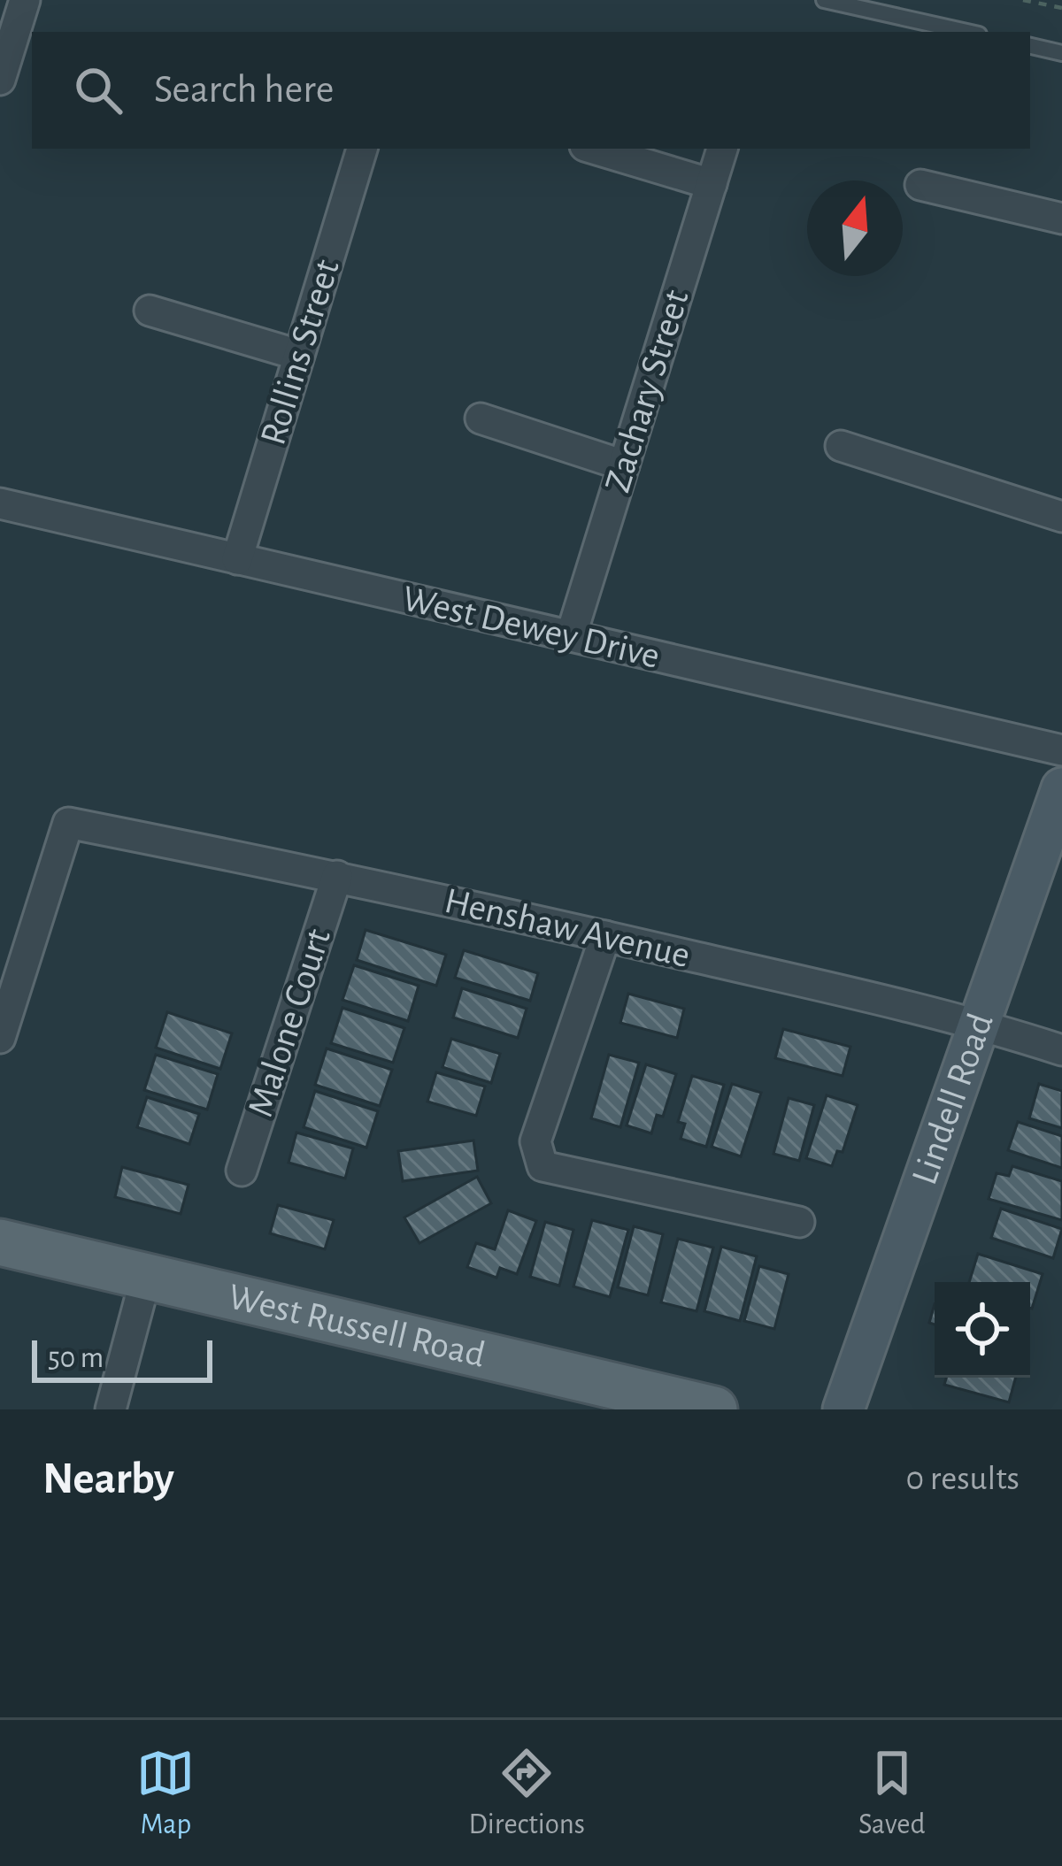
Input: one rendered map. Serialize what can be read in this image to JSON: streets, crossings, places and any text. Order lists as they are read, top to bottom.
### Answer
{
  "streets": {
    "main road": ["West Russell Road"],
    "street": [
      "Rollins Street",
      "Zachary Street",
      "West Dewey Drive",
      "Henshaw Avenue",
      "Malone Court",
      "Lindell Road"
    ]
  },
  "crossings": [
    ["Rollins Street", "West Dewey Drive"],
    ["Zachary Street", "West Dewey Drive"],
    ["Henshaw Avenue", "Malone Court"],
    ["Henshaw Avenue", "Lindell Road"]
  ],
  "scale_bar": "50 m",
  "north": "top",
  "page": {
    "search": "Search here",
    "scale": "50 m",
    "heading": ["Nearby", "0 results"],
    "nav": ["Map", "Directions", "Saved"]
  }
}
